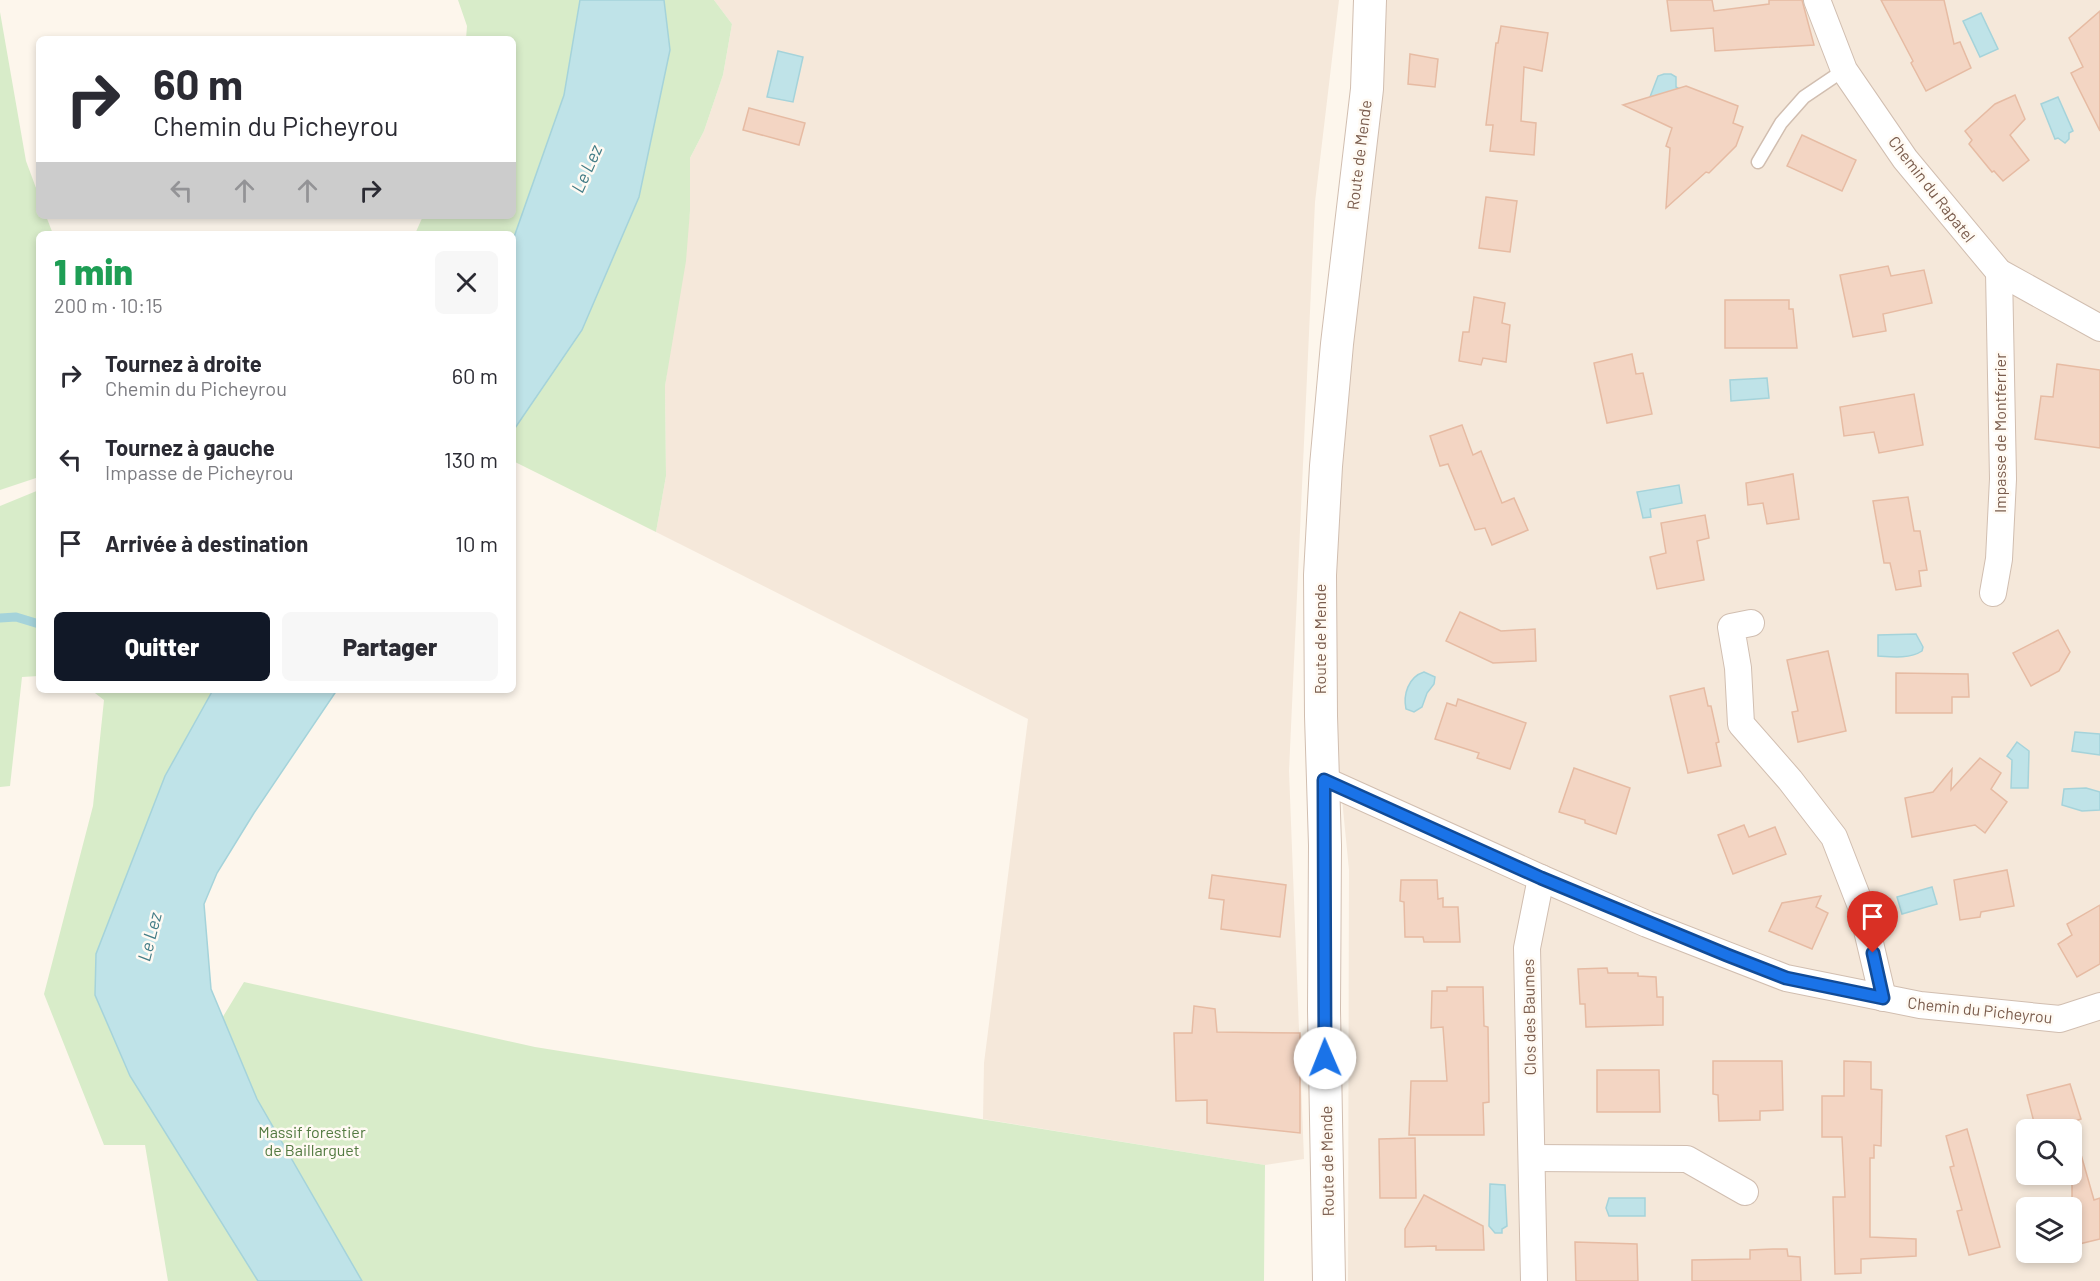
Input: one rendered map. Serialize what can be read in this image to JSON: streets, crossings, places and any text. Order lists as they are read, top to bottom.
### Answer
{
  "streets": {
    "street": [
      "Route de Mende",
      "Chemin du Rapatel",
      "Impasse de Montferrier",
      "Chemin du Picheyrou",
      "Clos des Baumes"
    ]
  },
  "crossings": [
    ["Route de Mende", "Chemin du Picheyrou"],
    ["Chemin du Rapatel", "Impasse de Montferrier"],
    ["Chemin du Picheyrou", "Clos des Baumes"]
  ],
  "water": ["Le Lez"],
  "parks": ["Massif forestier de Baillarguet"],
  "page": {
    "turn": ["60 m", "Chemin du Picheyrou"],
    "heading": ["1 min", "200 m · 10:15"],
    "list": [
      {
        "name": "Tournez à droite",
        "note": "Chemin du Picheyrou",
        "value": "60 m"
      },
      {
        "name": "Tournez à gauche",
        "note": "Impasse de Picheyrou",
        "value": "130 m"
      },
      {
        "name": "Arrivée à destination",
        "value": "10 m"
      }
    ],
    "buttons": ["Quitter", "Partager"]
  }
}
